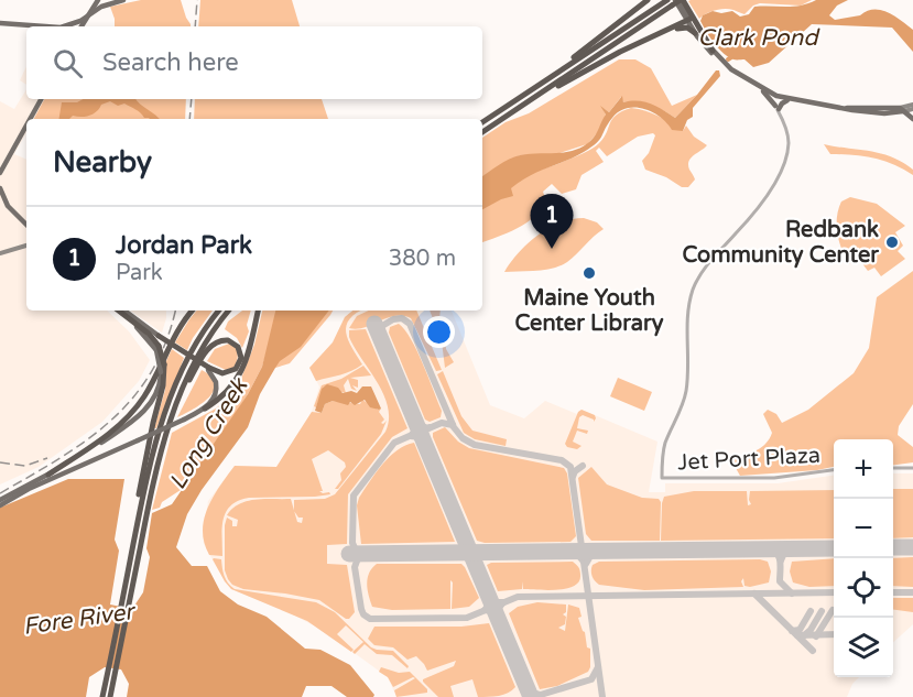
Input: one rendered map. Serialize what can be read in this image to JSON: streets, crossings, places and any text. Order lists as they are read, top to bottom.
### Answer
{
  "streets": {
    "street": ["Jet Port Plaza"]
  },
  "water": ["Clark Pond", "Long Creek", "Fore River"],
  "places": ["Redbank Community Center", "Maine Youth Center Library"],
  "page": {
    "search": "Search here",
    "heading": "Nearby",
    "pins": "1",
    "list": [
      {
        "mark": "1",
        "name": "Jordan Park",
        "note": "Park",
        "value": "380 m"
      }
    ],
    "map_buttons": ["+", "−"]
  }
}
